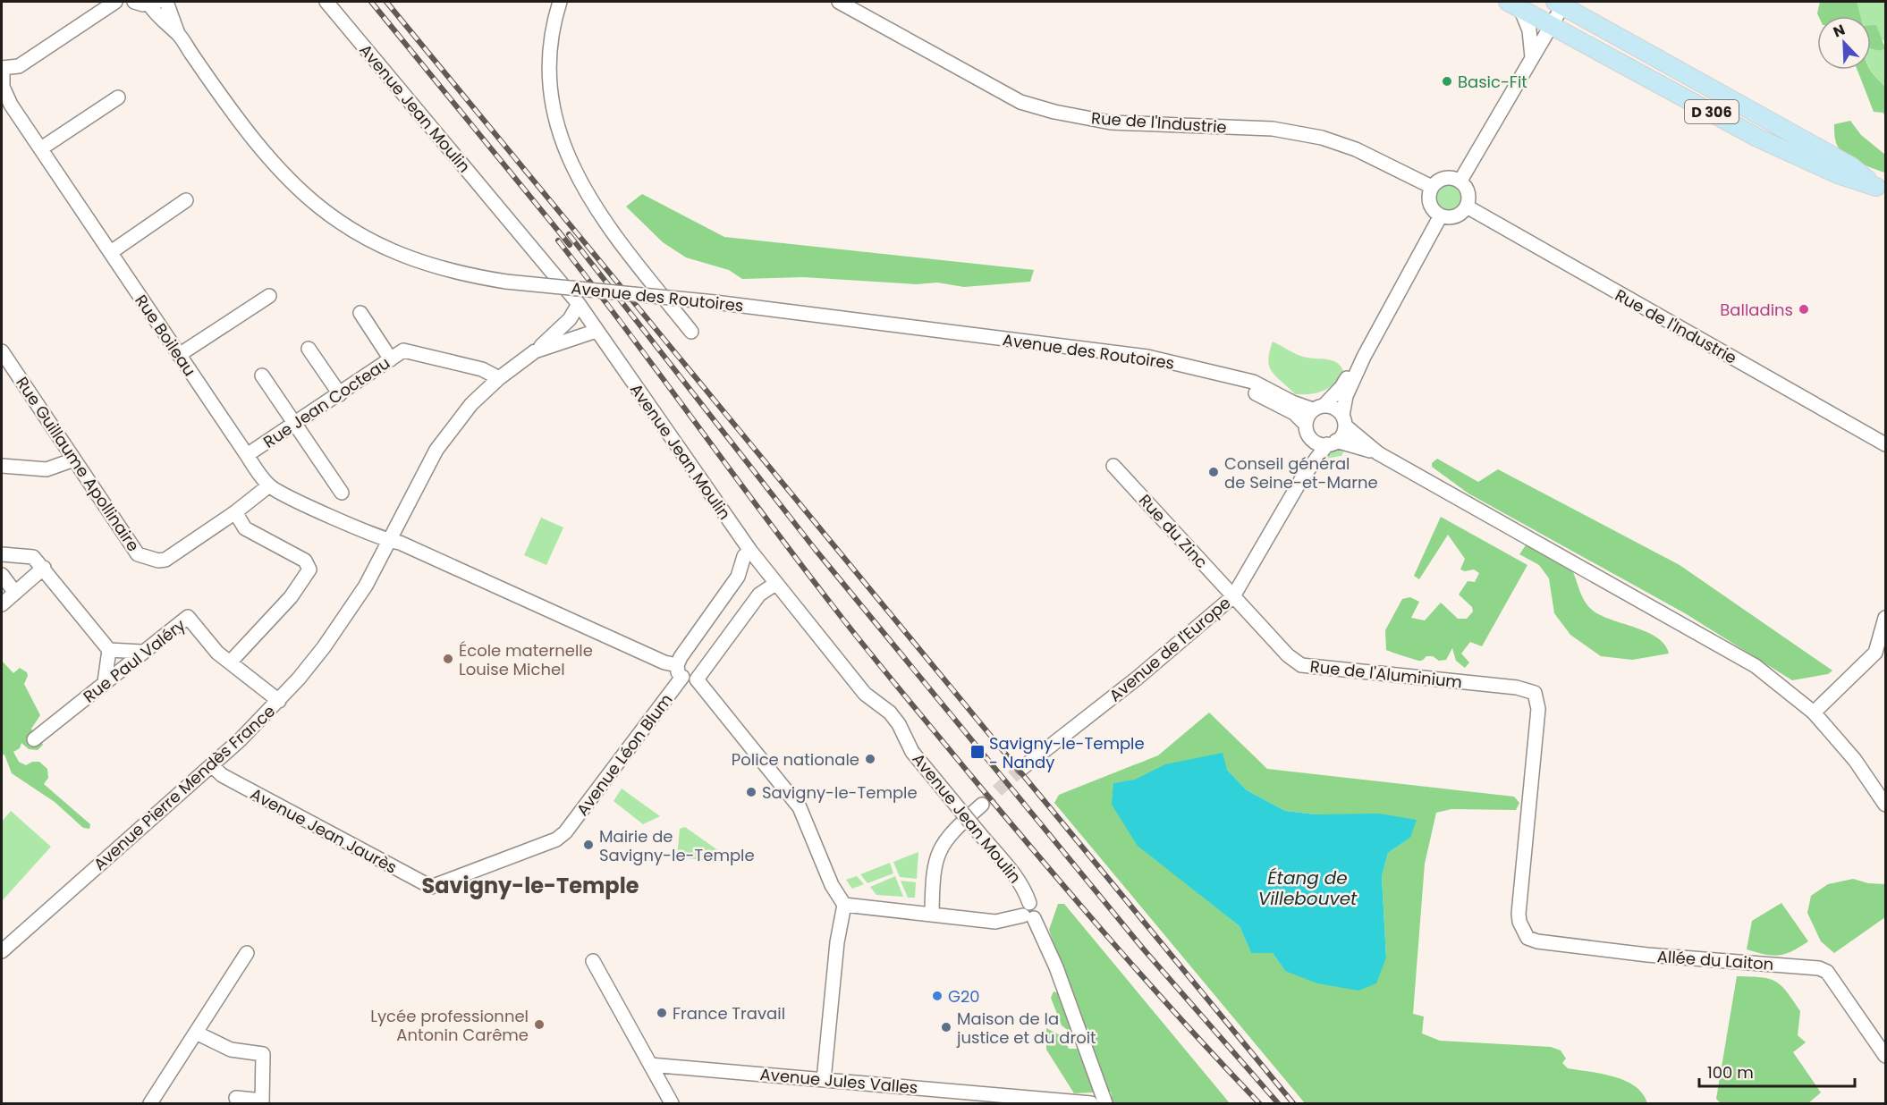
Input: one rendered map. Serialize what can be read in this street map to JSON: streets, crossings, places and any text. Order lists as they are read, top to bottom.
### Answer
{
  "streets": {
    "main road": ["D 306"],
    "street": [
      "Avenue Jean Moulin",
      "Rue de l'Industrie",
      "Avenue des Routoires",
      "Rue Boileau",
      "Rue Jean Cocteau",
      "Rue Guillaume Apollinaire",
      "Rue du Zinc",
      "Avenue de l'Europe",
      "Rue Paul Valéry",
      "Rue de l'Aluminium",
      "Avenue Léon Blum",
      "Avenue Pierre Mendès France",
      "Avenue Jean Jaurès",
      "Allée du Laiton",
      "Avenue Jules Valles"
    ]
  },
  "crossings": [
    ["Avenue Jean Moulin", "Avenue Léon Blum"],
    ["Avenue Jean Moulin", "Avenue Pierre Mendès France"],
    ["Avenue des Routoires", "Avenue de l'Europe"],
    ["Rue Boileau", "Rue Jean Cocteau"],
    ["Rue Boileau", "Rue Guillaume Apollinaire"],
    ["Rue Boileau", "Avenue Léon Blum"],
    ["Rue Boileau", "Avenue Pierre Mendès France"],
    ["Rue Jean Cocteau", "Avenue Pierre Mendès France"],
    ["Rue du Zinc", "Avenue de l'Europe"],
    ["Rue du Zinc", "Rue de l'Aluminium"],
    ["Avenue de l'Europe", "Rue de l'Aluminium"],
    ["Rue Paul Valéry", "Avenue Pierre Mendès France"],
    ["Rue de l'Aluminium", "Allée du Laiton"],
    ["Avenue Léon Blum", "Avenue Jean Jaurès"],
    ["Avenue Pierre Mendès France", "Avenue Jean Jaurès"]
  ],
  "districts": ["Savigny-le-Temple"],
  "water": ["Étang de Villebouvet"],
  "places": {
    "other": [
      "Basic-Fit",
      "Balladins",
      "Conseil général de Seine-et-Marne",
      "École maternelle Louise Michel",
      "Police nationale",
      "Savigny-le-Temple",
      "Mairie de Savigny-le-Temple",
      "G20",
      "France Travail",
      "Lycée professionnel Antonin Carême",
      "Maison de la justice et du droit"
    ],
    "transit": ["Savigny-le-Temple - Nandy"]
  },
  "scale_bar": "100 m",
  "north": "top left"
}
